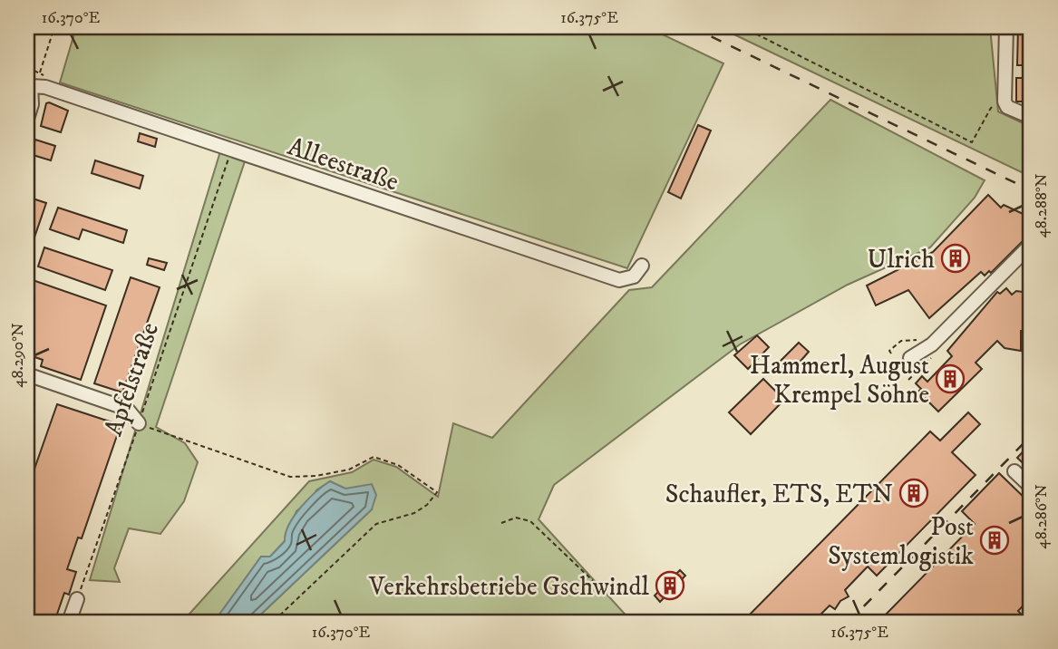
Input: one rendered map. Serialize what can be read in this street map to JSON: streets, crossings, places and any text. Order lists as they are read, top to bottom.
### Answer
{
  "streets": {
    "street": ["Alleestraße"],
    "path": ["Apfelstraße"]
  },
  "crossings": [
    ["Alleestraße", "Apfelstraße"]
  ],
  "places": {
    "building": [
      "Ulrich",
      "Hammerl, August Krempel Söhne",
      "Schaufler, ETS, ETN",
      "Post Systemlogistik",
      "Verkehrsbetriebe Gschwindl"
    ]
  },
  "coordinates": [
    "16.370°E",
    "16.375°E",
    "48.288°N",
    "48.290°N",
    "48.286°N"
  ]
}
